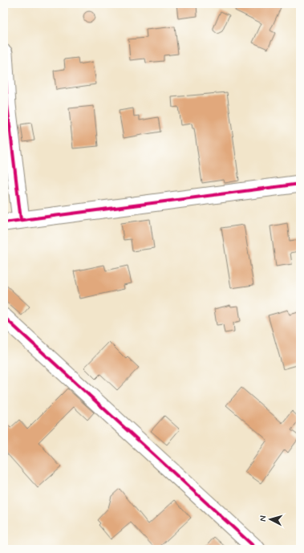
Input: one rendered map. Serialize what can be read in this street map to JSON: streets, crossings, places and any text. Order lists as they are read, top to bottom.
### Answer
{
  "north": "left"
}
